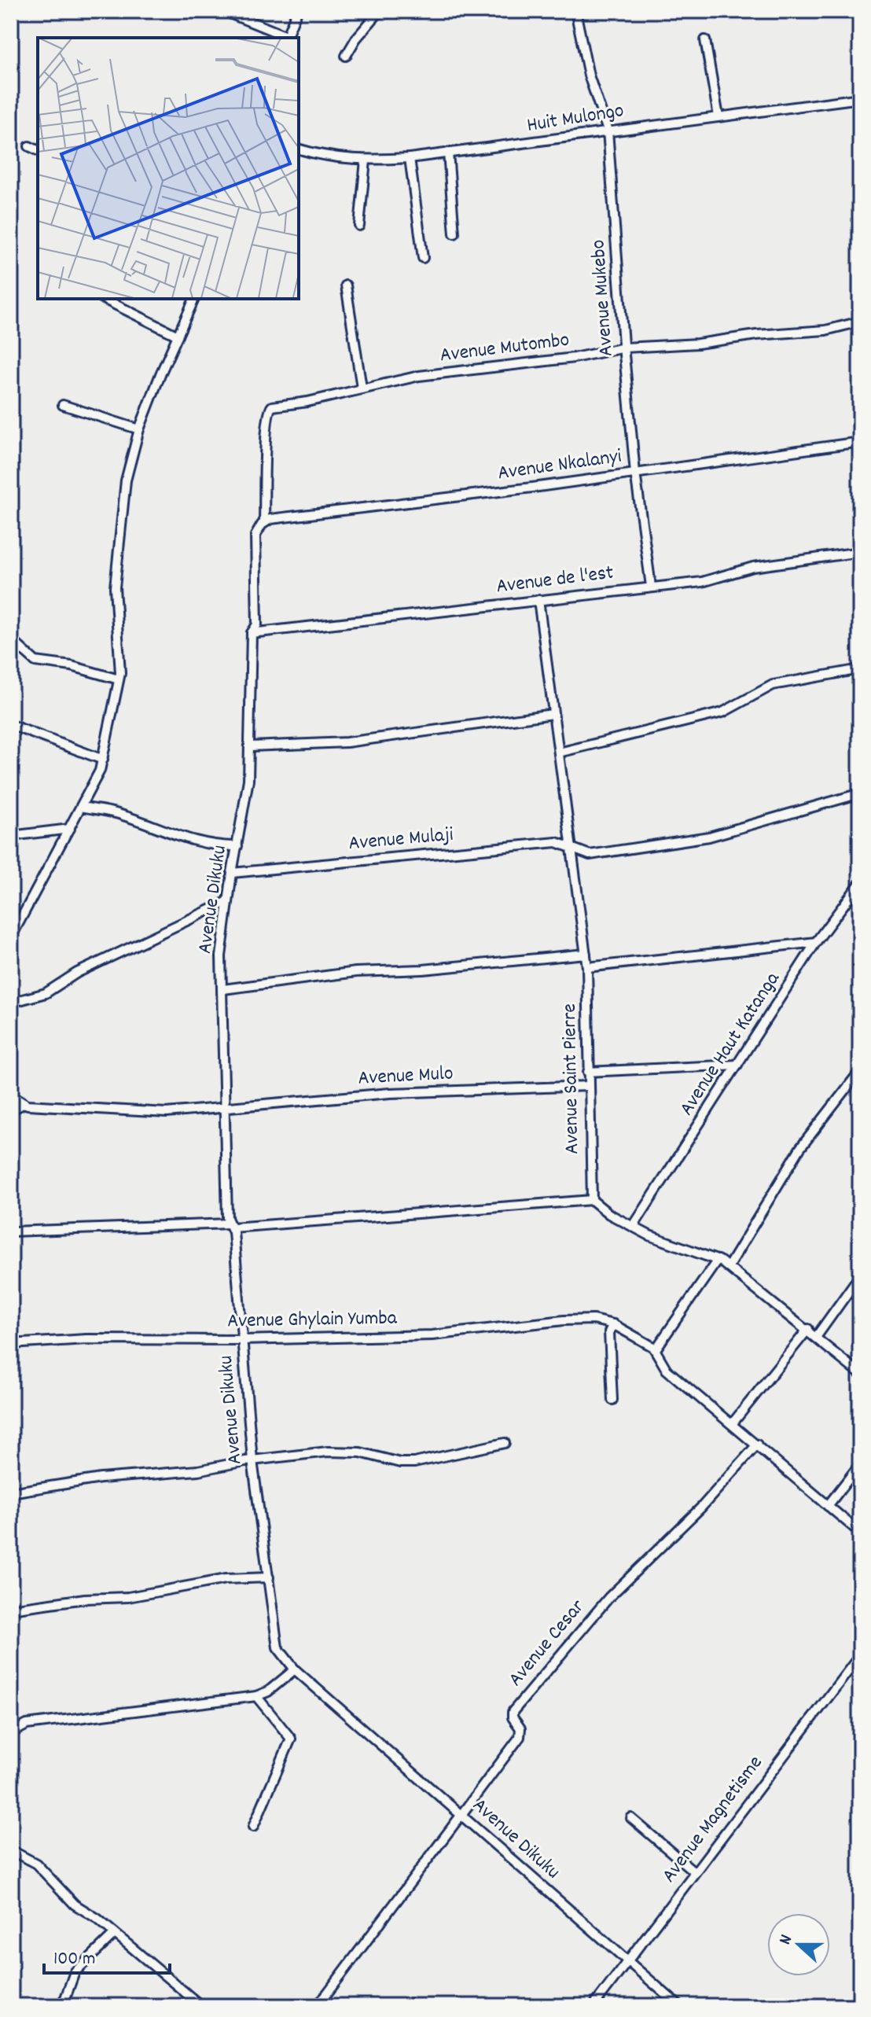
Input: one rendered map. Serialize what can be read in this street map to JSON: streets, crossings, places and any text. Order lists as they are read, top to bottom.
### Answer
{
  "streets": {
    "street": [
      "Huit Mulongo",
      "Avenue Mukebo",
      "Avenue Mutombo",
      "Avenue Nkalanyi",
      "Avenue de l'est",
      "Avenue Mulaji",
      "Avenue Dikuku",
      "Avenue Haut Katanga",
      "Avenue Mulo",
      "Avenue Saint Pierre",
      "Avenue Ghylain Yumba",
      "Avenue Cesar",
      "Avenue Magnetisme"
    ]
  },
  "crossings": [
    ["Huit Mulongo", "Avenue Mukebo"],
    ["Avenue Mukebo", "Avenue Mutombo"],
    ["Avenue Mukebo", "Avenue Nkalanyi"],
    ["Avenue Mukebo", "Avenue de l'est"],
    ["Avenue Mutombo", "Avenue Nkalanyi"],
    ["Avenue Mutombo", "Avenue Dikuku"],
    ["Avenue Nkalanyi", "Avenue Dikuku"],
    ["Avenue de l'est", "Avenue Dikuku"],
    ["Avenue de l'est", "Avenue Saint Pierre"],
    ["Avenue Mulaji", "Avenue Dikuku"],
    ["Avenue Mulaji", "Avenue Saint Pierre"],
    ["Avenue Dikuku", "Avenue Mulo"],
    ["Avenue Dikuku", "Avenue Ghylain Yumba"],
    ["Avenue Dikuku", "Avenue Cesar"],
    ["Avenue Dikuku", "Avenue Magnetisme"],
    ["Avenue Mulo", "Avenue Saint Pierre"]
  ],
  "scale_bar": "100 m",
  "north": "left"
}
